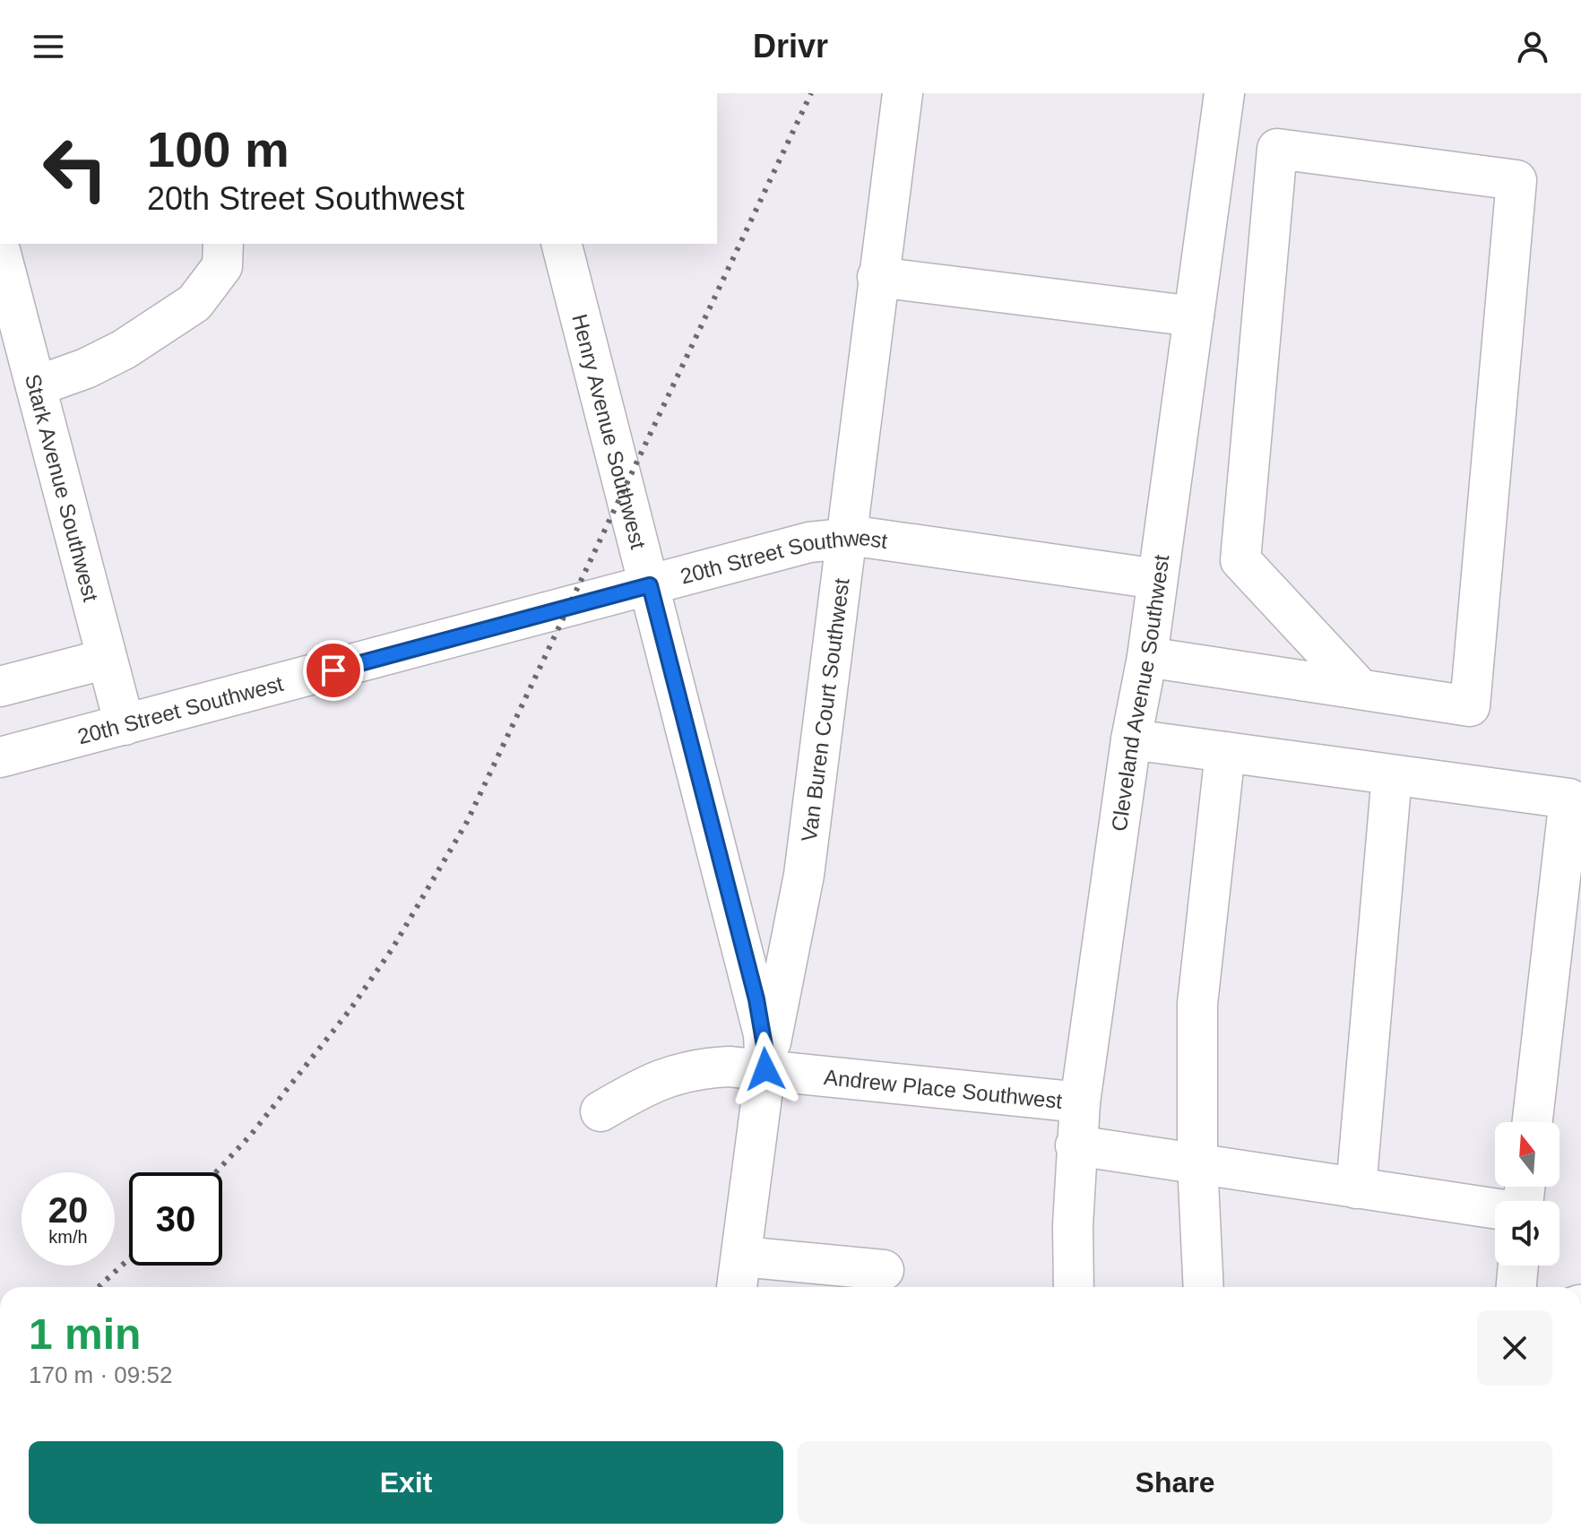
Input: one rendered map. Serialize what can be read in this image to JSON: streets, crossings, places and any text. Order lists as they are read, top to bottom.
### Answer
{
  "streets": {
    "street": [
      "Henry Avenue Southwest",
      "Stark Avenue Southwest",
      "20th Street Southwest",
      "Cleveland Avenue Southwest",
      "Van Buren Court Southwest",
      "Andrew Place Southwest"
    ]
  },
  "crossings": [
    ["Henry Avenue Southwest", "20th Street Southwest"],
    ["Henry Avenue Southwest", "Van Buren Court Southwest"],
    ["Henry Avenue Southwest", "Andrew Place Southwest"],
    ["Stark Avenue Southwest", "20th Street Southwest"],
    ["20th Street Southwest", "Cleveland Avenue Southwest"],
    ["20th Street Southwest", "Van Buren Court Southwest"],
    ["Cleveland Avenue Southwest", "Andrew Place Southwest"],
    ["Van Buren Court Southwest", "Andrew Place Southwest"]
  ],
  "north": "top",
  "page": {
    "header": "Drivr",
    "turn": ["100 m", "20th Street Southwest"],
    "speed": "20 km/h",
    "limit": "30",
    "heading": ["1 min", "170 m · 09:52"],
    "buttons": ["Exit", "Share"]
  }
}
